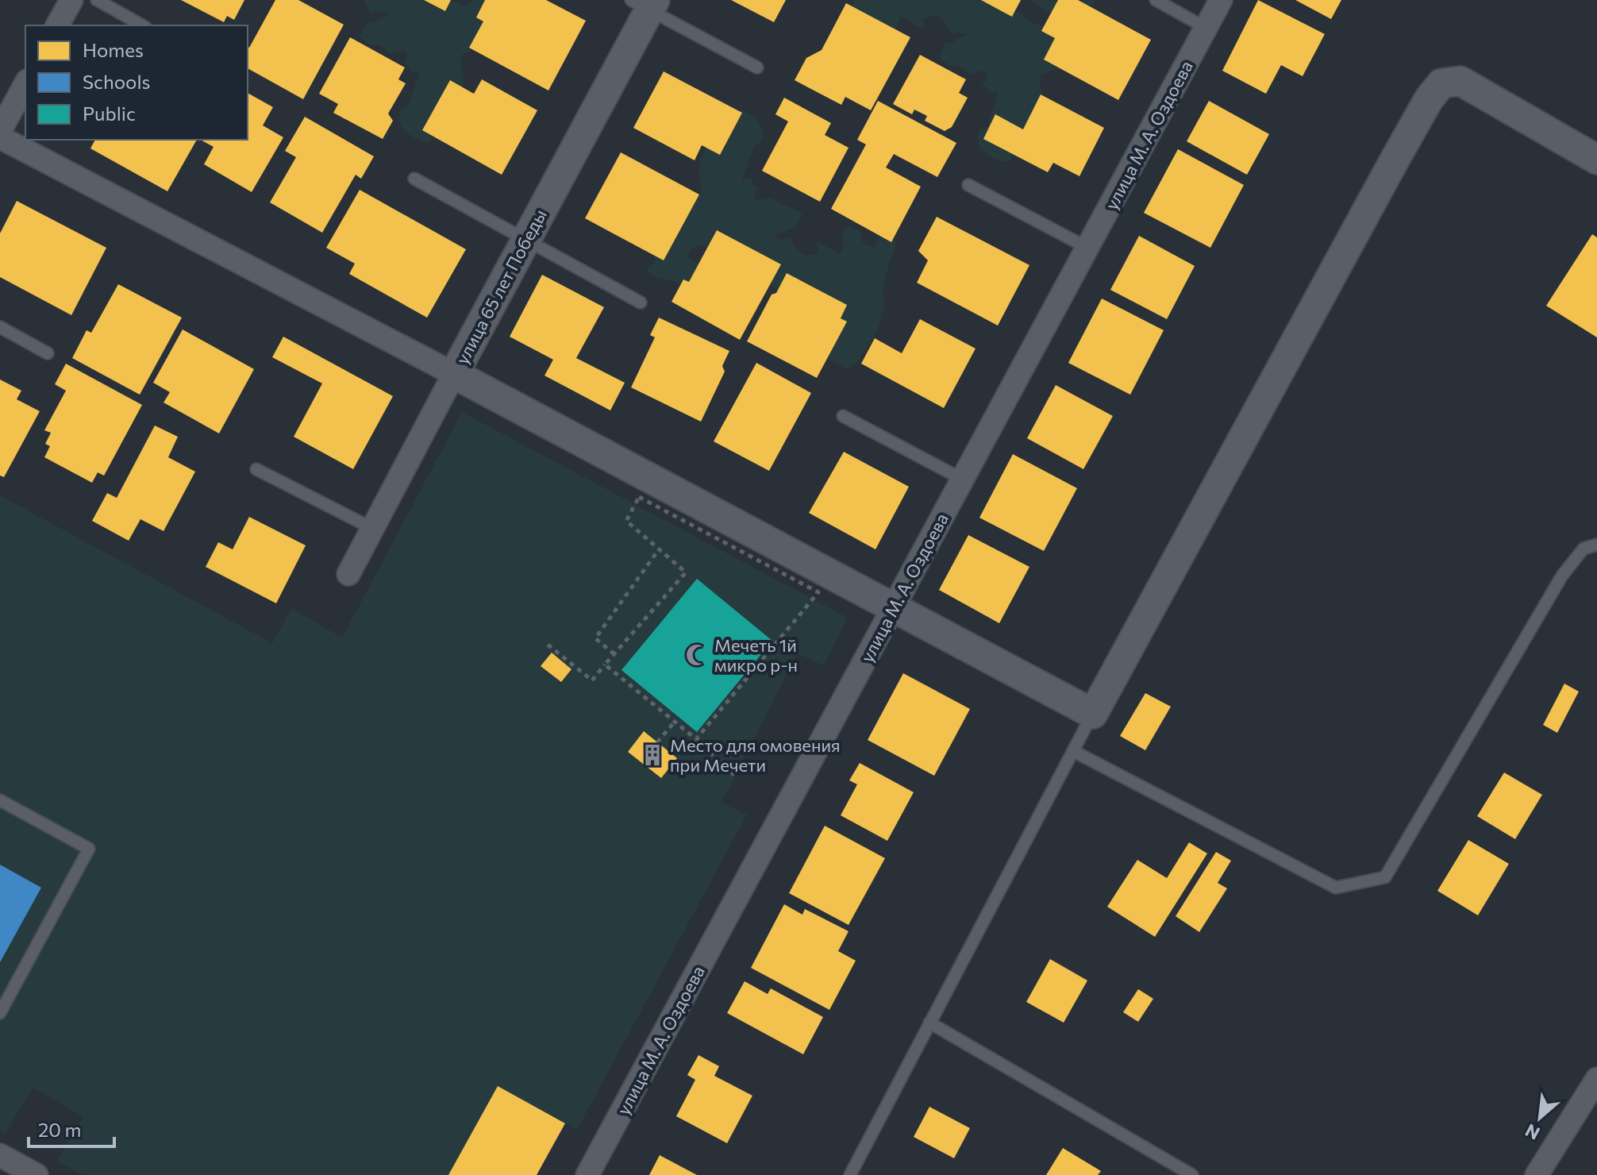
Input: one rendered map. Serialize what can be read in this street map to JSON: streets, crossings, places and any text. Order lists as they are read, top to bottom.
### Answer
{
  "streets": {
    "street": ["улица М. А. Оздоева", "улица 65 лет Победы"]
  },
  "places": {
    "mosque": ["Мечеть 1й микро р-н"],
    "building": ["Место для омовения при Мечети"]
  },
  "legend": ["Homes", "Schools", "Public"],
  "scale_bar": "20 m",
  "north": "bottom left"
}
